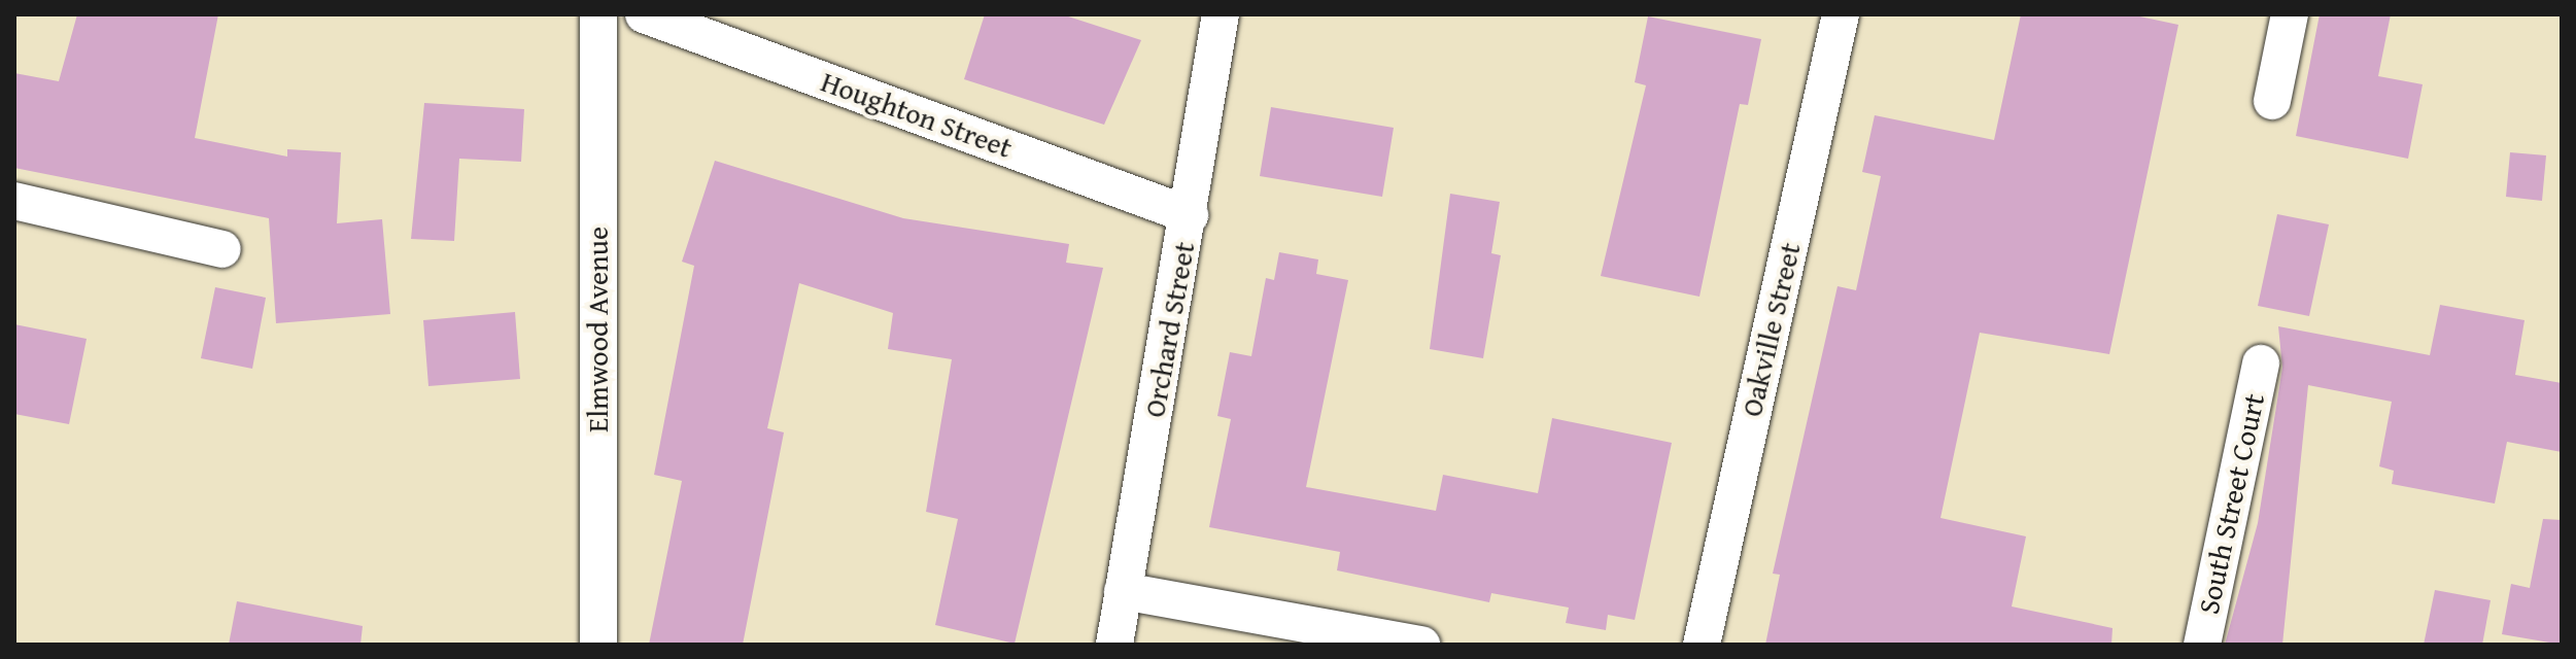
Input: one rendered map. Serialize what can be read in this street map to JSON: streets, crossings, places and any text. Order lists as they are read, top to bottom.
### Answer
{
  "streets": {
    "street": [
      "Houghton Street",
      "Elmwood Avenue",
      "Orchard Street",
      "Oakville Street",
      "South Street Court"
    ]
  },
  "crossings": [
    ["Houghton Street", "Orchard Street"]
  ]
}
